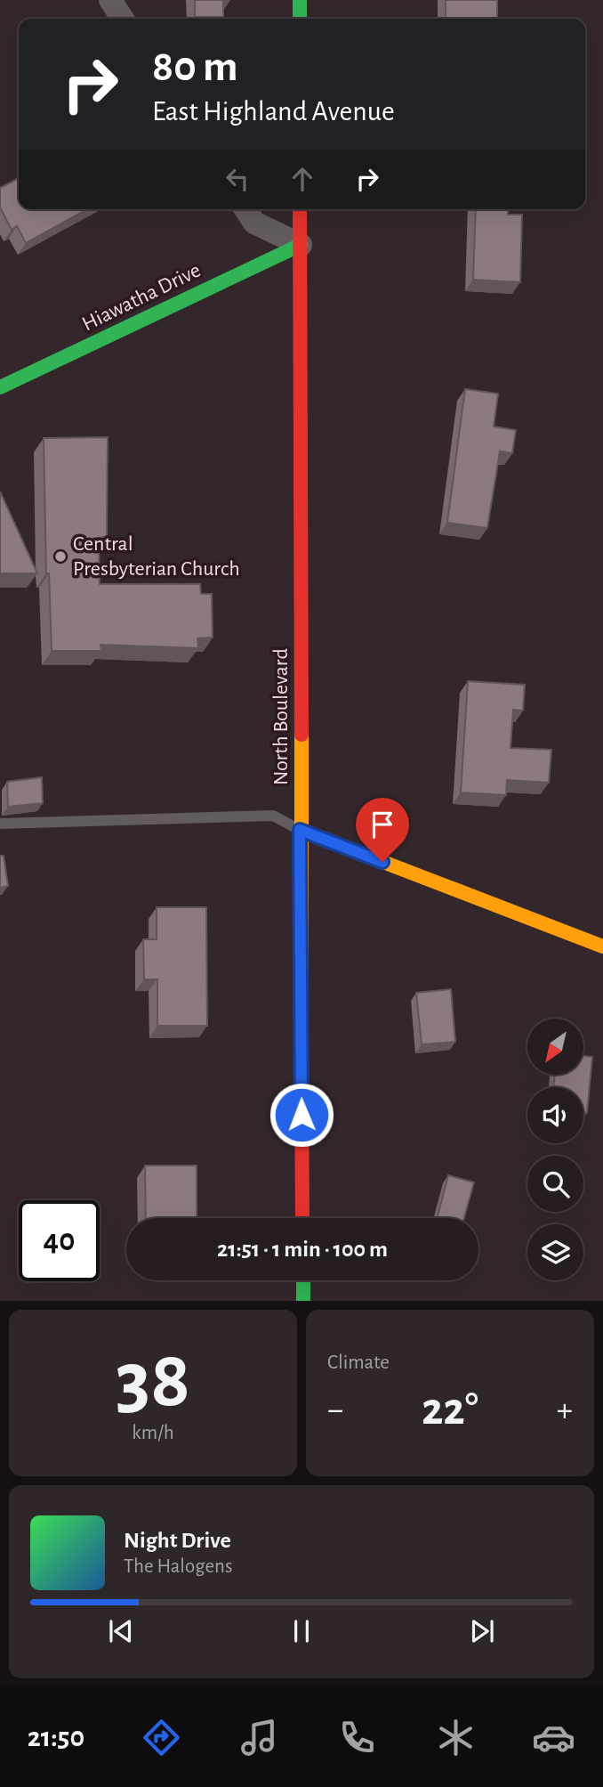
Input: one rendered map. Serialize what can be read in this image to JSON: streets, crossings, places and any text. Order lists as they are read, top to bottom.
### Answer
{
  "streets": {
    "street": ["Hiawatha Drive", "North Boulevard"]
  },
  "crossings": [
    ["Hiawatha Drive", "North Boulevard"]
  ],
  "places": ["Central Presbyterian Church"],
  "north": "bottom left",
  "page": {
    "turn": ["80 m", "East Highland Avenue"],
    "limit": "40",
    "trip": "21:51 · 1 min · 100 m",
    "tile": [
      ["38", "km/h"],
      "Climate"
    ],
    "heat": ["−", "22°", "+"],
    "song": ["Night Drive", "The Halogens"],
    "tabs": "21:50"
  }
}
